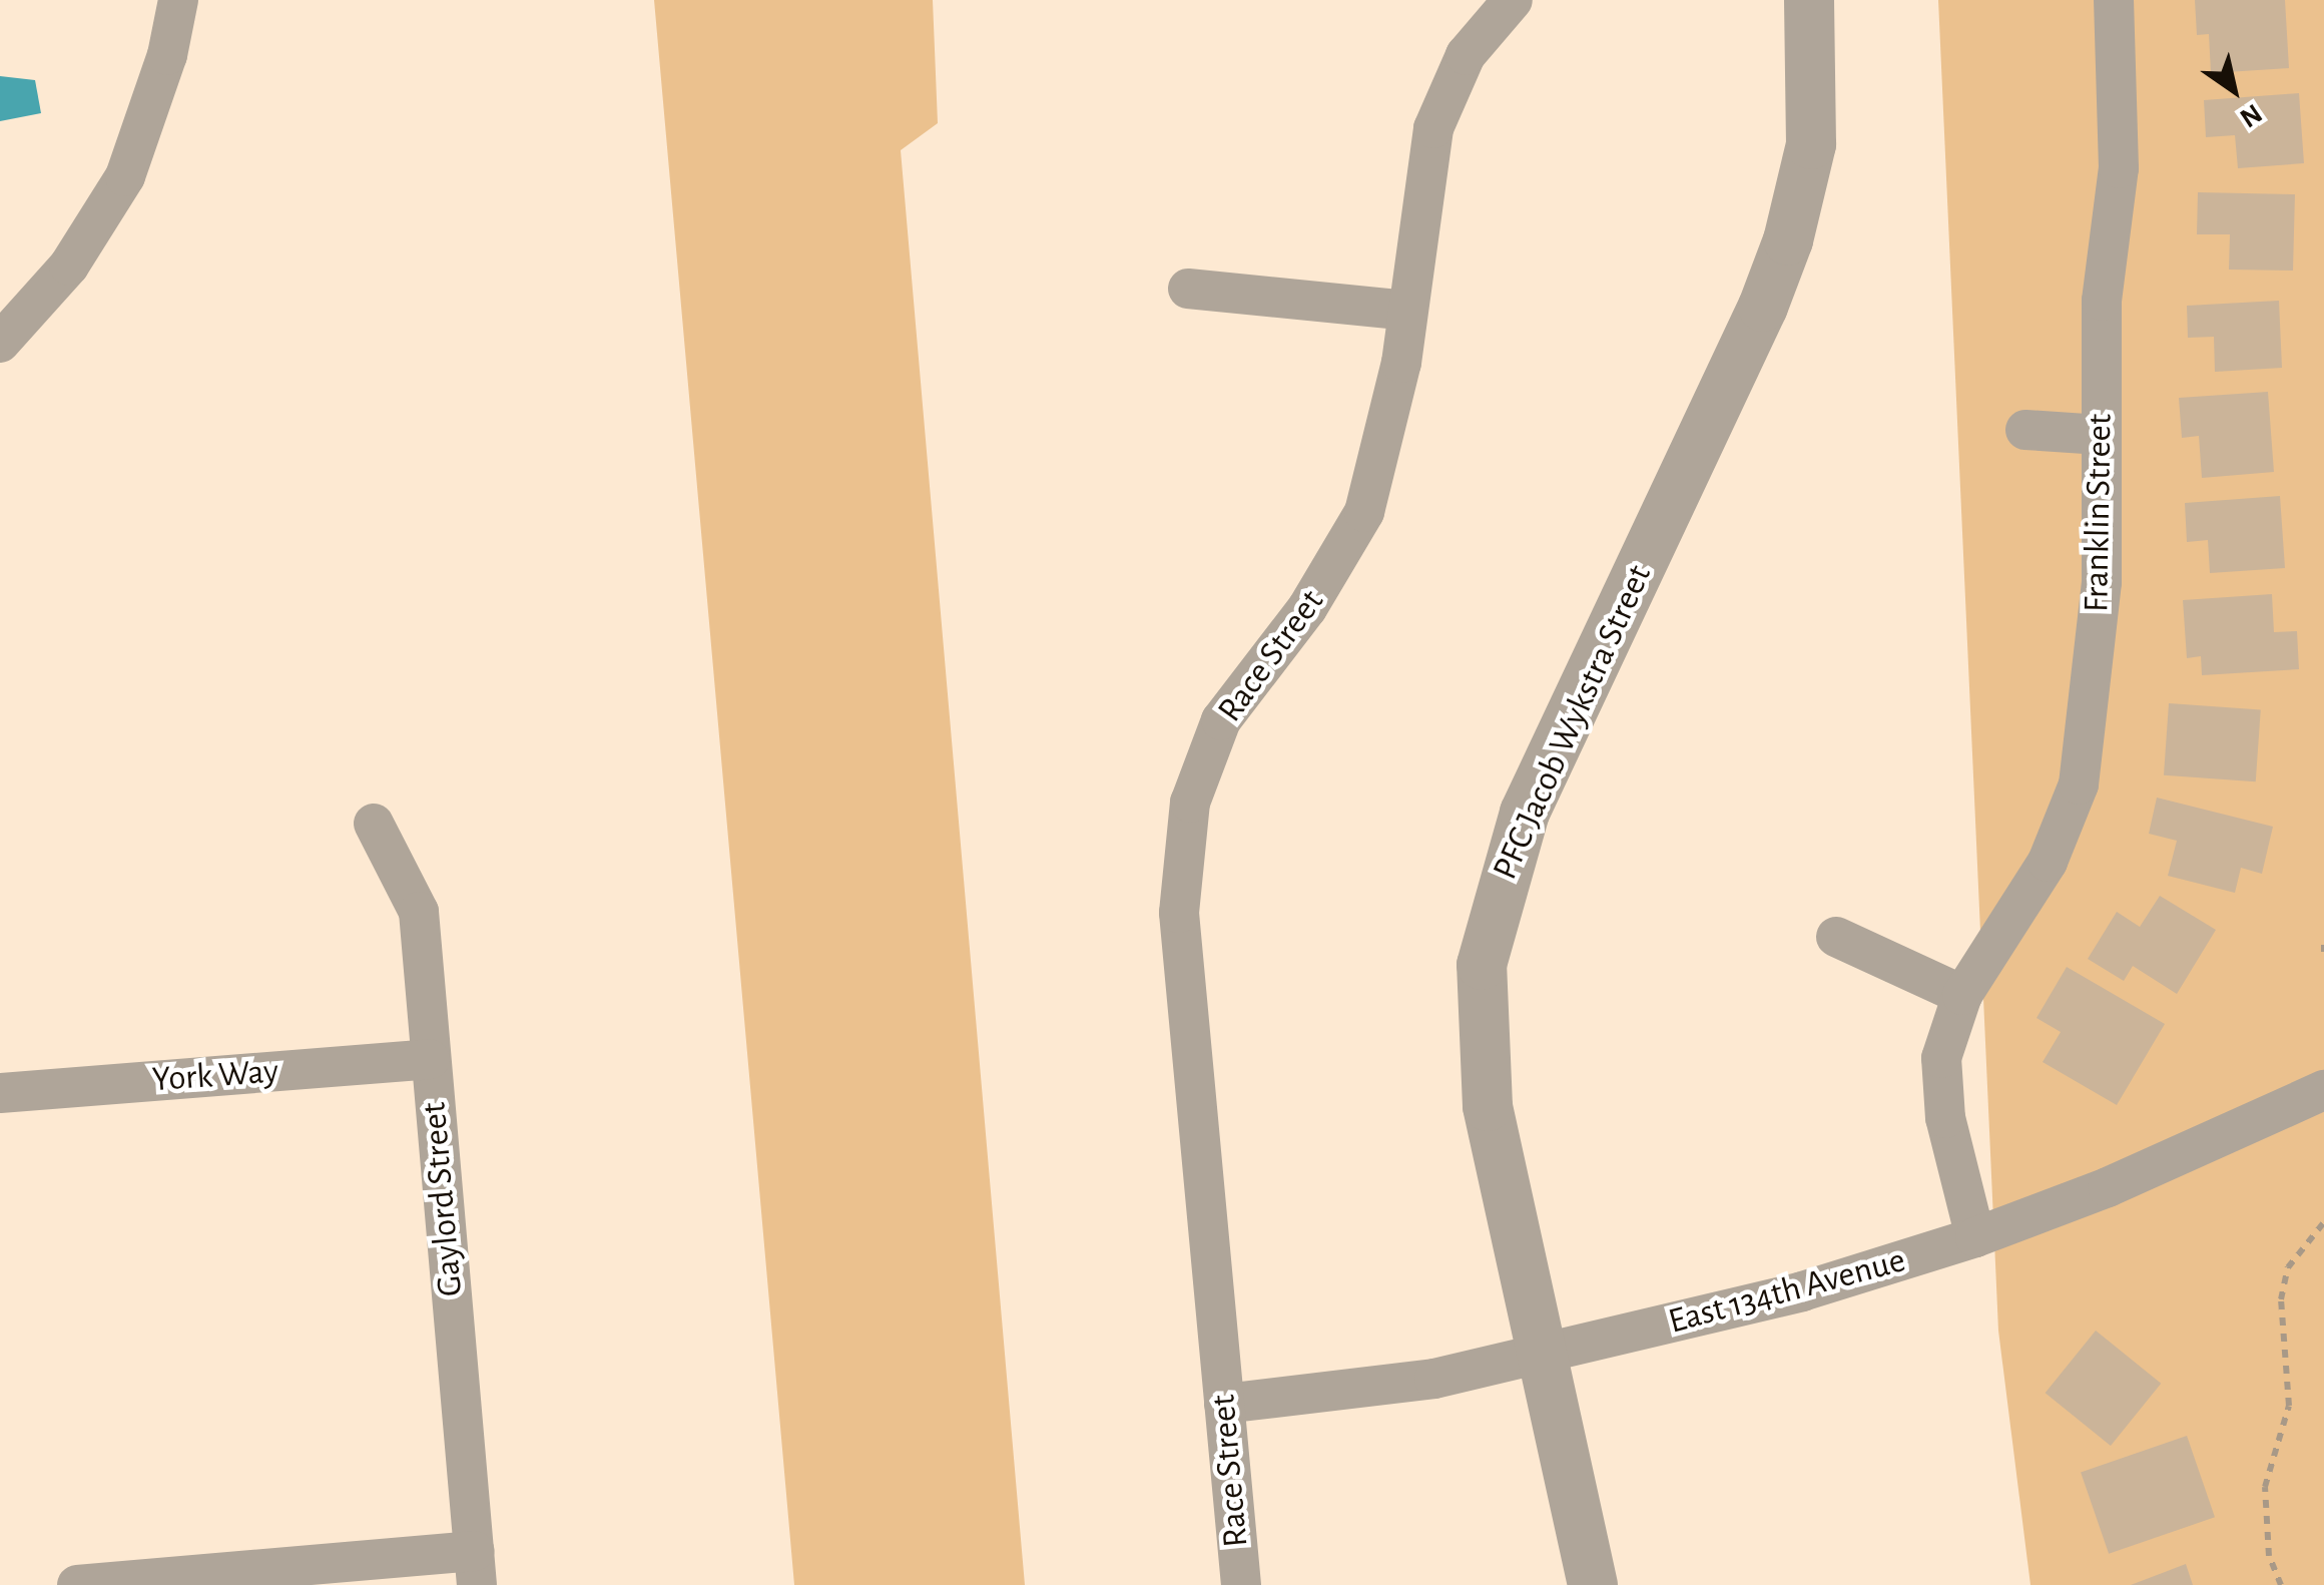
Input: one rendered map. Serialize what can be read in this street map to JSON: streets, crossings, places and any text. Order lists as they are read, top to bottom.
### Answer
{
  "streets": {
    "street": [
      "Franklin Street",
      "Race Street",
      "PFC Jacob Wykstra Street",
      "York Way",
      "Gaylord Street",
      "East 134th Avenue"
    ]
  },
  "crossings": [
    ["Franklin Street", "East 134th Avenue"],
    ["Race Street", "East 134th Avenue"],
    ["PFC Jacob Wykstra Street", "East 134th Avenue"],
    ["York Way", "Gaylord Street"]
  ],
  "north": "bottom right"
}
